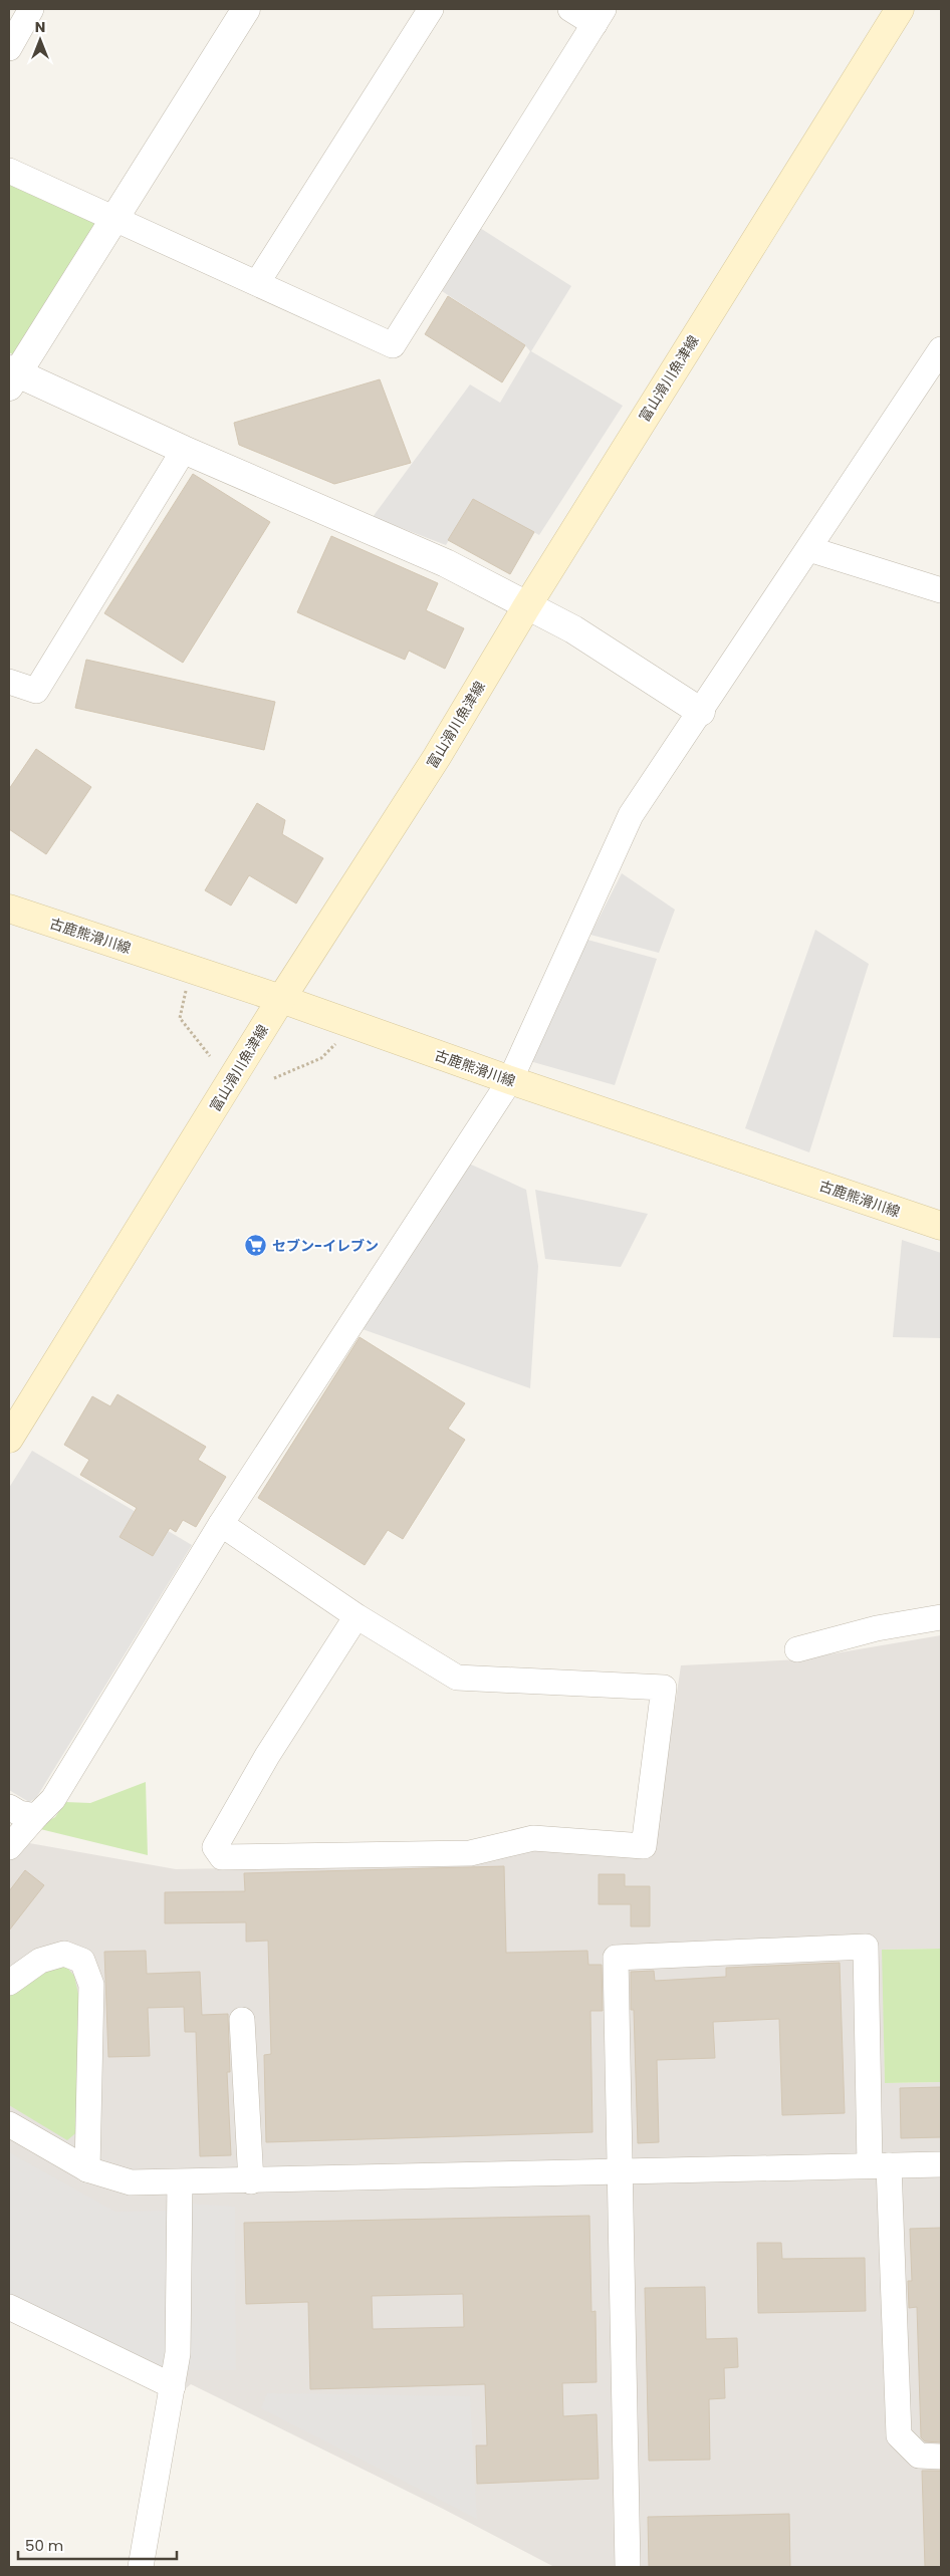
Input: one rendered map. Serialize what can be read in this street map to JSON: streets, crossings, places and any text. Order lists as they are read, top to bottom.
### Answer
{
  "streets": {
    "main road": ["富山滑川魚津線", "古鹿熊滑川線"]
  },
  "crossings": [
    ["富山滑川魚津線", "古鹿熊滑川線"]
  ],
  "places": {
    "supermarket": ["セブン-イレブン"]
  },
  "scale_bar": "50 m",
  "north": "top"
}
